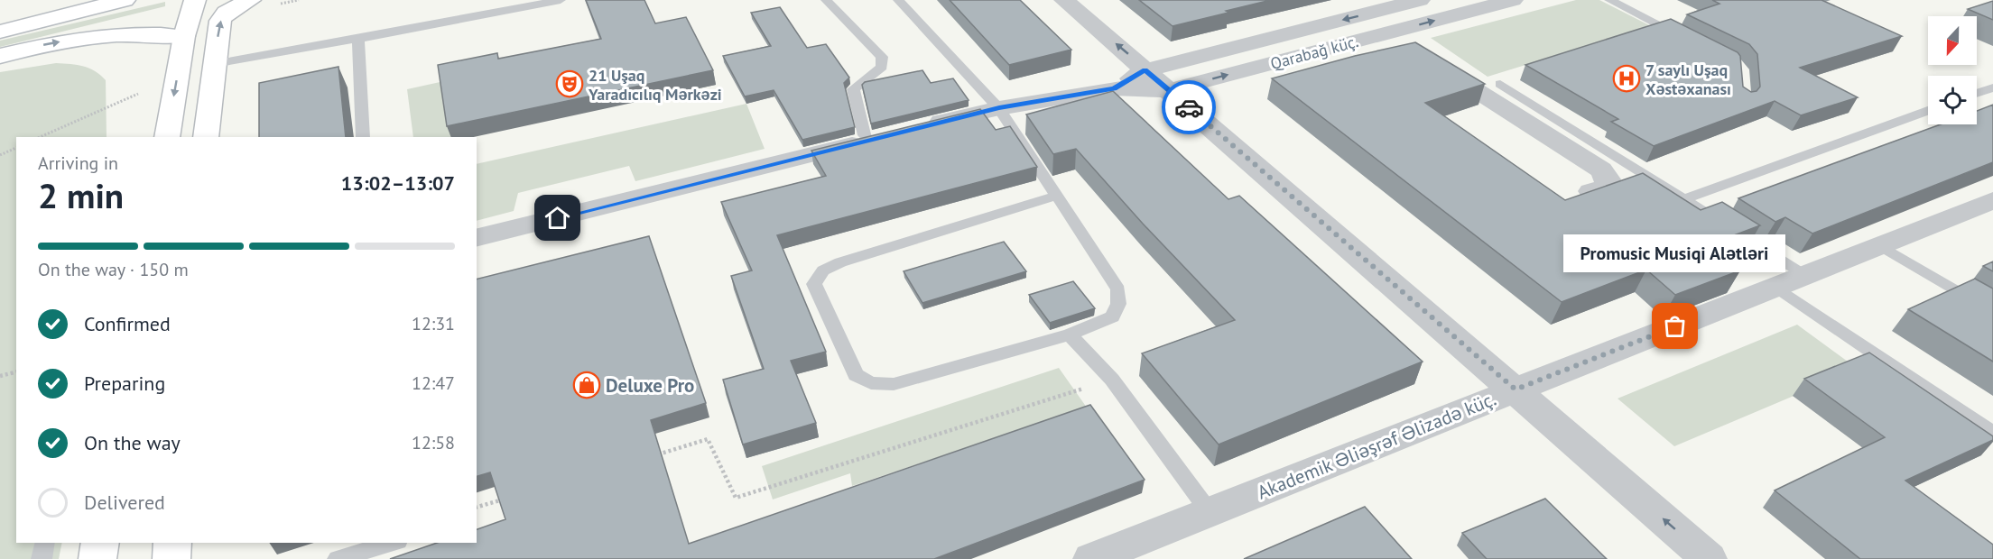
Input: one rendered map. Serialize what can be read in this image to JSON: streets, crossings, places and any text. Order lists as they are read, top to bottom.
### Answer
{
  "streets": {
    "street": ["Qarabağ küç.", "Akademik Əliəşrəf Əlizadə küç."]
  },
  "places": {
    "hospital": ["7 saylı Uşaq Xəstəxanası"],
    "theatre": ["21 Uşaq Yaradıcılıq Mərkəzi"],
    "other": ["Promusic Musiqi Alətləri"],
    "shop": ["Deluxe Pro"]
  },
  "north": "bottom",
  "page": {
    "heading": ["2 min", "Arriving in", "13:02–13:07"],
    "bar": "On the way · 150 m",
    "bubble": "Promusic Musiqi Alətləri",
    "list": [
      ["Confirmed", "12:31"],
      ["Preparing", "12:47"],
      ["On the way", "12:58"],
      "Delivered"
    ]
  }
}
